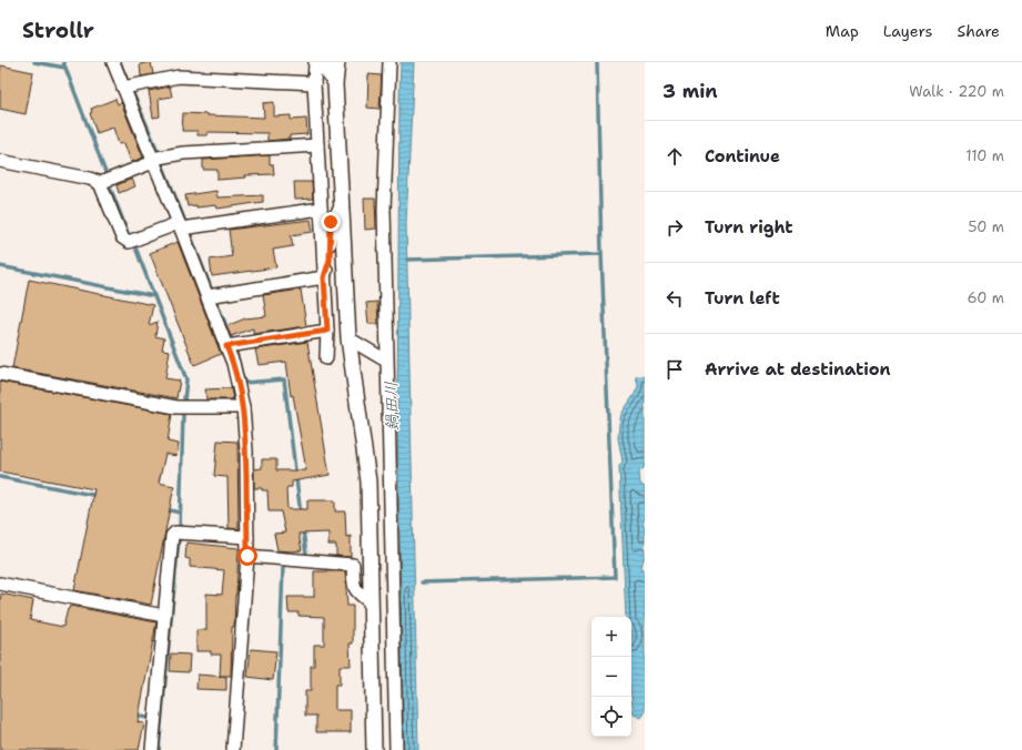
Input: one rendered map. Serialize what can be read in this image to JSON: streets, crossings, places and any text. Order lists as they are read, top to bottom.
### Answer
{
  "water": ["鍋田川"],
  "page": {
    "header": "Strollr",
    "nav": ["Map", "Layers", "Share"],
    "heading": ["3 min", "Walk · 220 m"],
    "list": [
      ["Continue", "110 m"],
      ["Turn right", "50 m"],
      ["Turn left", "60 m"],
      "Arrive at destination"
    ],
    "map_buttons": ["+", "−"]
  }
}
